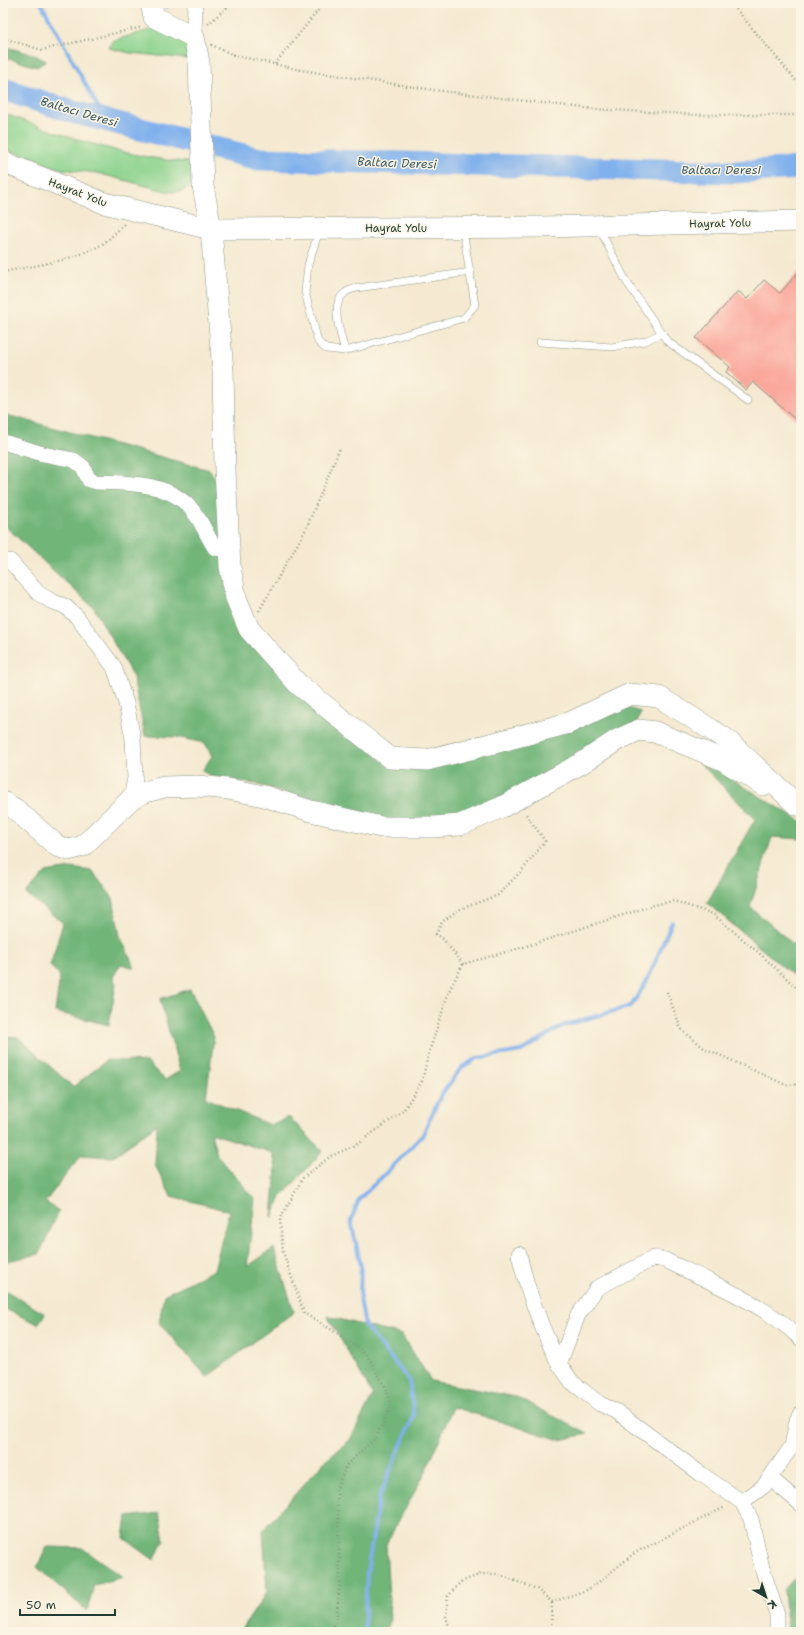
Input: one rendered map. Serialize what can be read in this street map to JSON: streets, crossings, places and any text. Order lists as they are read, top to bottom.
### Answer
{
  "streets": {
    "street": ["Hayrat Yolu"]
  },
  "water": ["Baltacı Deresi"],
  "scale_bar": "50 m",
  "north": "bottom right"
}
